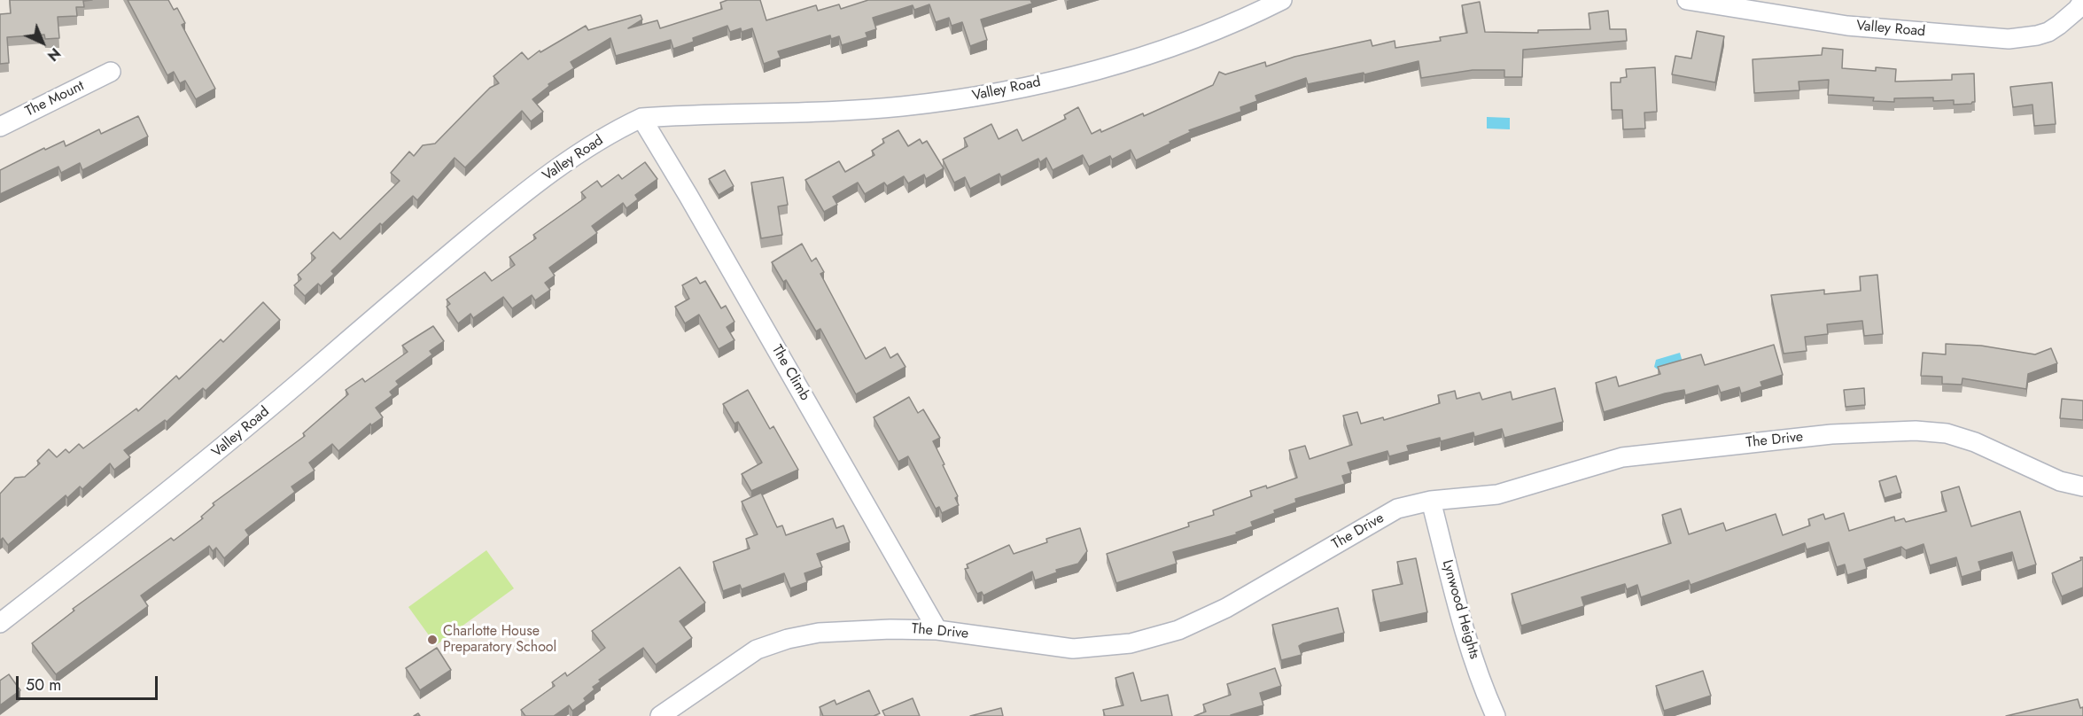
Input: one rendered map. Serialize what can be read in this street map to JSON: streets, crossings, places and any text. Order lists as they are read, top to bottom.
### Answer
{
  "streets": {
    "street": [
      "Valley Road",
      "The Mount",
      "The Climb",
      "The Drive",
      "Lynwood Heights"
    ]
  },
  "crossings": [
    ["Valley Road", "The Climb"],
    ["The Climb", "The Drive"],
    ["The Drive", "Lynwood Heights"]
  ],
  "places": ["Charlotte House Preparatory School"],
  "scale_bar": "50 m",
  "north": "bottom right"
}
